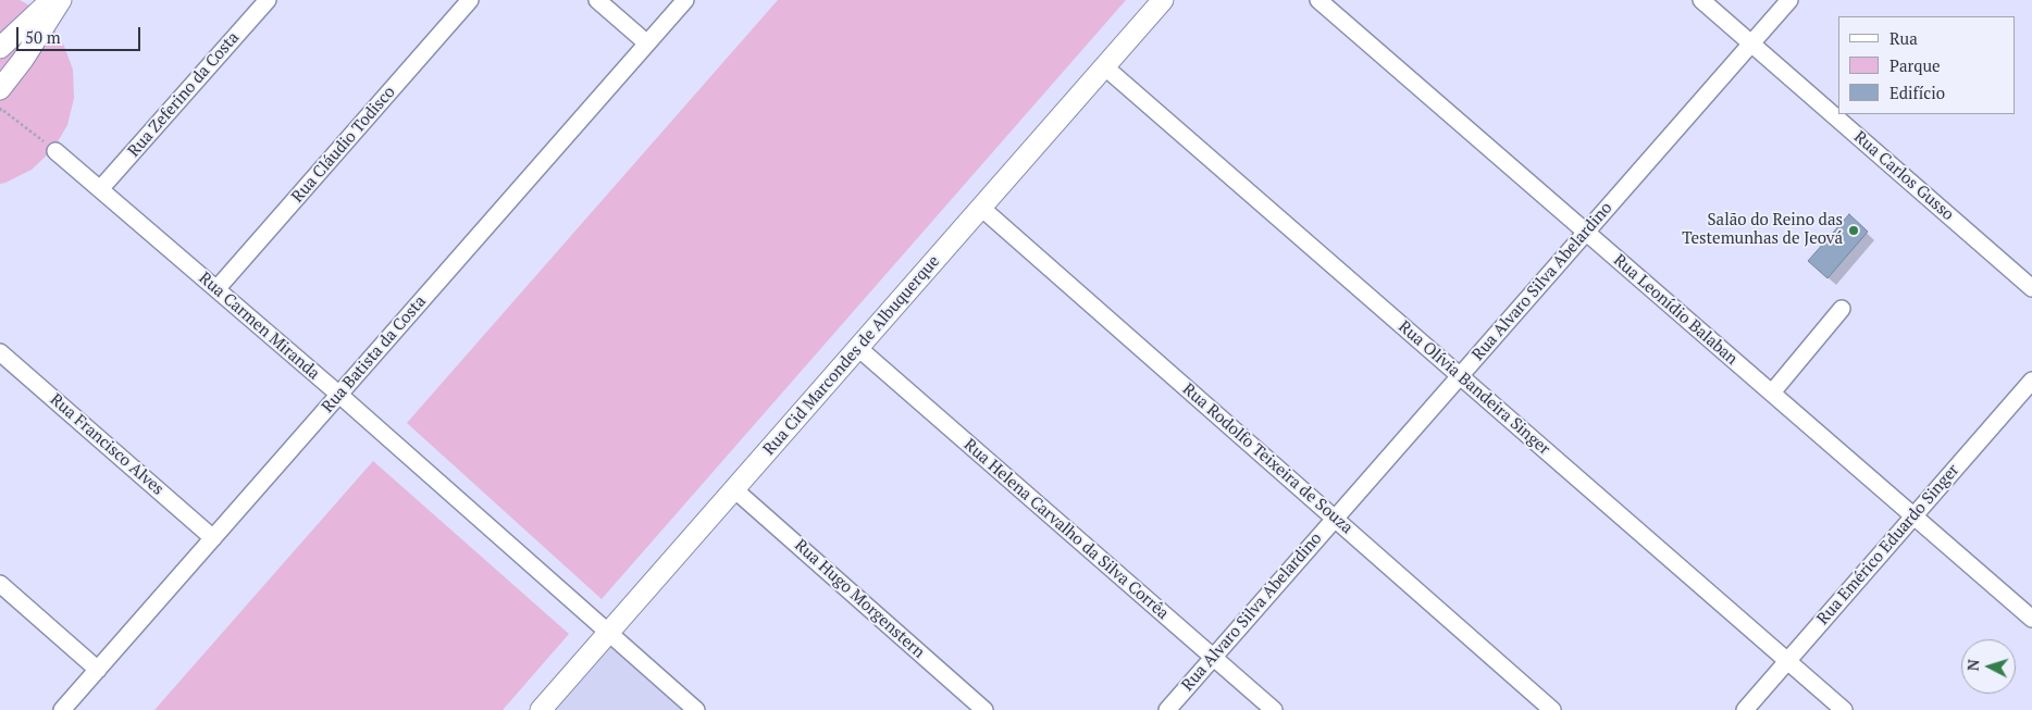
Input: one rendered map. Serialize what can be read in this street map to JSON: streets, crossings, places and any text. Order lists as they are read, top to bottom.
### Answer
{
  "streets": {
    "street": [
      "Rua Zeferino da Costa",
      "Rua Cláudio Todisco",
      "Rua Carlos Gusso",
      "Rua Alvaro Silva Abelardino",
      "Rua Leonídio Balaban",
      "Rua Carmen Miranda",
      "Rua Batista da Costa",
      "Rua Cid Marcondes de Albuquerque",
      "Rua Olívia Bandeira Singer",
      "Rua Francisco Alves",
      "Rua Rodolfo Teixeira de Souza",
      "Rua Helena Carvalho da Silva Corrêa",
      "Rua Emérico Eduardo Singer",
      "Rua Hugo Morgenstern"
    ]
  },
  "crossings": [
    ["Rua Zeferino da Costa", "Rua Carmen Miranda"],
    ["Rua Cláudio Todisco", "Rua Carmen Miranda"],
    ["Rua Carlos Gusso", "Rua Alvaro Silva Abelardino"],
    ["Rua Alvaro Silva Abelardino", "Rua Leonídio Balaban"],
    ["Rua Alvaro Silva Abelardino", "Rua Olívia Bandeira Singer"],
    ["Rua Alvaro Silva Abelardino", "Rua Rodolfo Teixeira de Souza"],
    ["Rua Alvaro Silva Abelardino", "Rua Helena Carvalho da Silva Corrêa"],
    ["Rua Leonídio Balaban", "Rua Emérico Eduardo Singer"],
    ["Rua Carmen Miranda", "Rua Batista da Costa"],
    ["Rua Carmen Miranda", "Rua Cid Marcondes de Albuquerque"],
    ["Rua Batista da Costa", "Rua Francisco Alves"],
    ["Rua Cid Marcondes de Albuquerque", "Rua Olívia Bandeira Singer"],
    ["Rua Cid Marcondes de Albuquerque", "Rua Rodolfo Teixeira de Souza"],
    ["Rua Cid Marcondes de Albuquerque", "Rua Helena Carvalho da Silva Corrêa"],
    ["Rua Cid Marcondes de Albuquerque", "Rua Hugo Morgenstern"],
    ["Rua Olívia Bandeira Singer", "Rua Emérico Eduardo Singer"]
  ],
  "places": ["Salão do Reino das Testemunhas de Jeová"],
  "legend": ["Rua", "Parque", "Edifício"],
  "scale_bar": "50 m",
  "north": "left"
}
